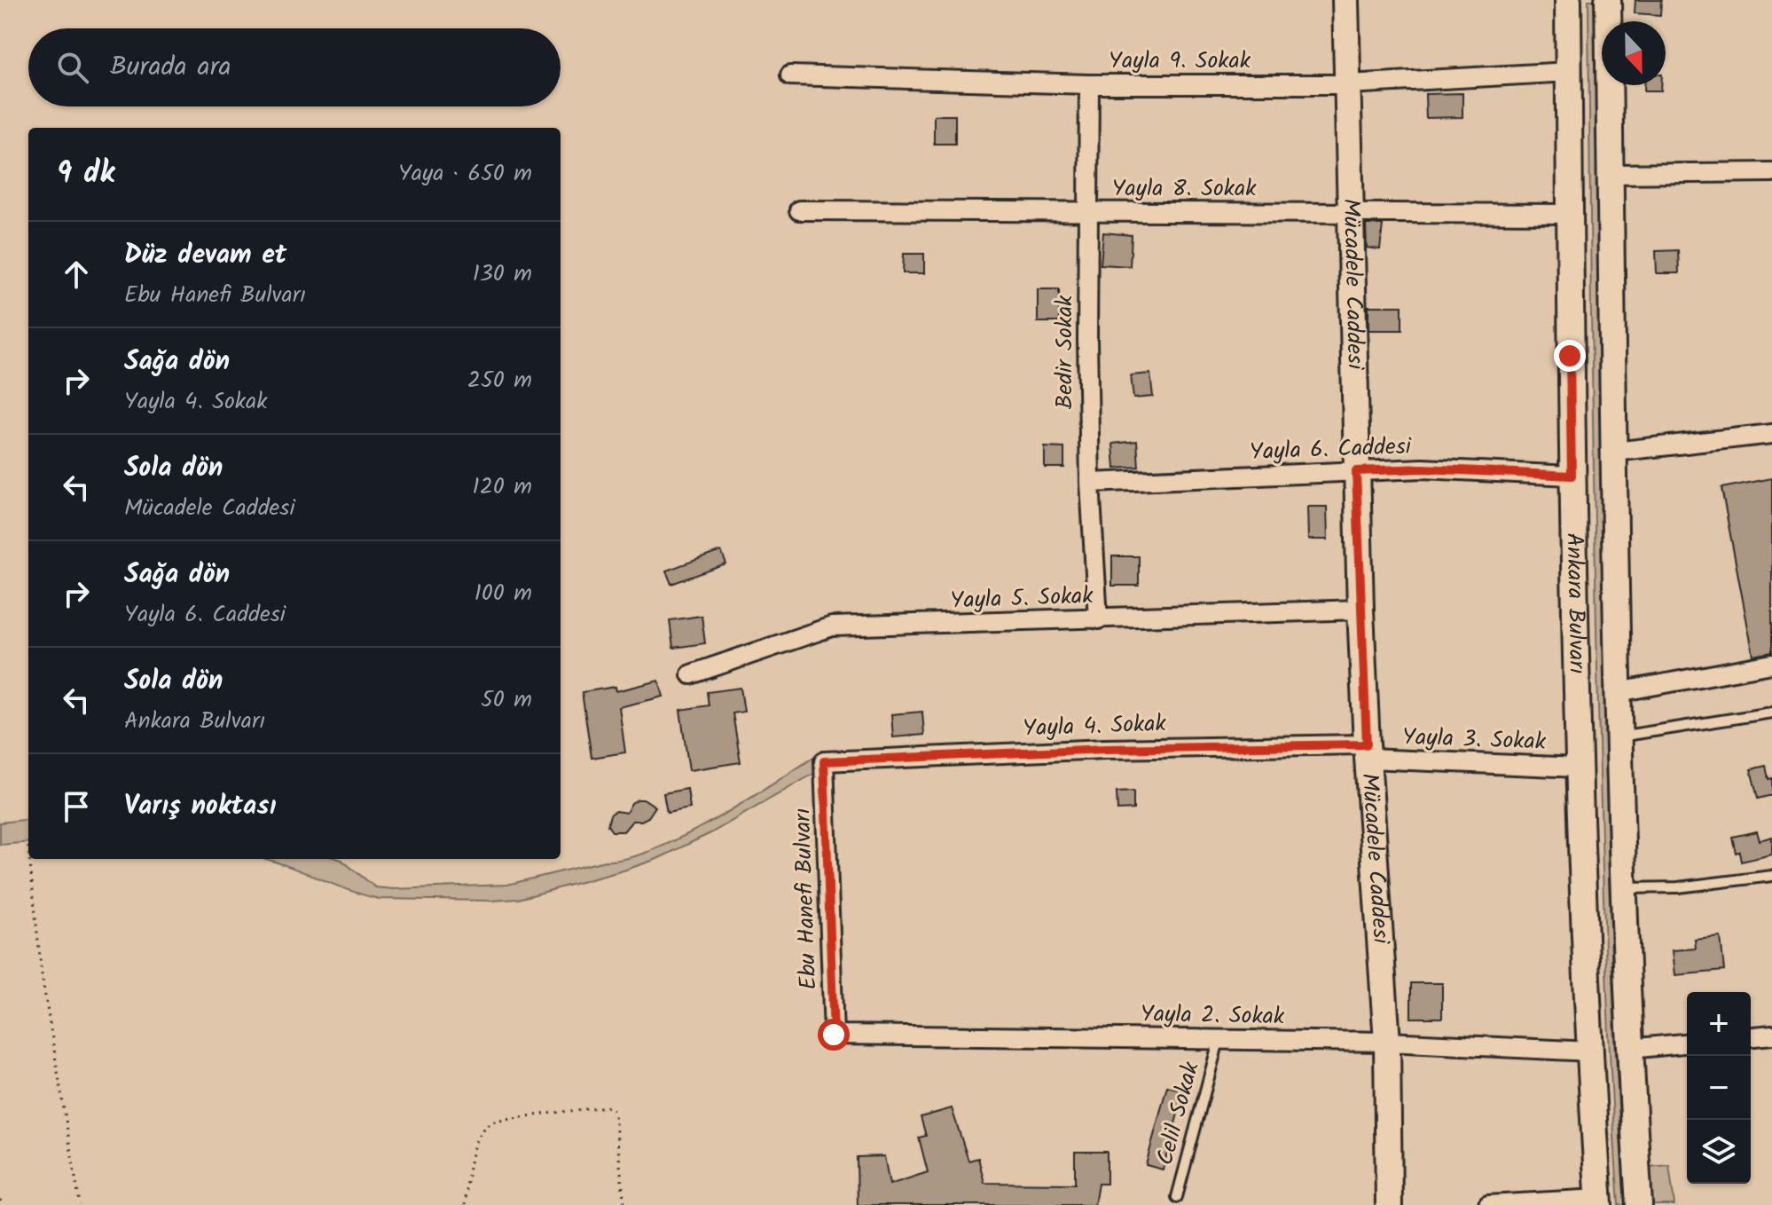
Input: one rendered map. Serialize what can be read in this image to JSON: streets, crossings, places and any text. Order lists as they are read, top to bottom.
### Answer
{
  "streets": {
    "main road": ["Mücadele Caddesi", "Ankara Bulvarı"],
    "street": [
      "Yayla 9. Sokak",
      "Yayla 8. Sokak",
      "Bedir Sokak",
      "Yayla 6. Caddesi",
      "Yayla 5. Sokak",
      "Yayla 4. Sokak",
      "Yayla 3. Sokak",
      "Ebu Hanefi Bulvarı",
      "Yayla 2. Sokak"
    ],
    "lane": ["Celil Sokak"]
  },
  "crossings": [
    ["Yayla 9. Sokak", "Mücadele Caddesi"],
    ["Yayla 9. Sokak", "Bedir Sokak"],
    ["Yayla 9. Sokak", "Ankara Bulvarı"],
    ["Yayla 8. Sokak", "Mücadele Caddesi"],
    ["Yayla 8. Sokak", "Bedir Sokak"],
    ["Yayla 8. Sokak", "Ankara Bulvarı"],
    ["Mücadele Caddesi", "Yayla 6. Caddesi"],
    ["Mücadele Caddesi", "Yayla 5. Sokak"],
    ["Mücadele Caddesi", "Yayla 4. Sokak"],
    ["Mücadele Caddesi", "Yayla 3. Sokak"],
    ["Mücadele Caddesi", "Yayla 2. Sokak"],
    ["Bedir Sokak", "Yayla 6. Caddesi"],
    ["Bedir Sokak", "Yayla 5. Sokak"],
    ["Yayla 6. Caddesi", "Ankara Bulvarı"],
    ["Ankara Bulvarı", "Yayla 3. Sokak"],
    ["Ankara Bulvarı", "Yayla 2. Sokak"],
    ["Yayla 4. Sokak", "Yayla 3. Sokak"],
    ["Yayla 4. Sokak", "Ebu Hanefi Bulvarı"],
    ["Ebu Hanefi Bulvarı", "Yayla 2. Sokak"],
    ["Yayla 2. Sokak", "Celil Sokak"]
  ],
  "north": "bottom",
  "page": {
    "search": "Burada ara",
    "heading": ["9 dk", "Yaya · 650 m"],
    "list": [
      ["Düz devam et", "Ebu Hanefi Bulvarı", "130 m"],
      ["Sağa dön", "Yayla 4. Sokak", "250 m"],
      ["Sola dön", "Mücadele Caddesi", "120 m"],
      ["Sağa dön", "Yayla 6. Caddesi", "100 m"],
      ["Sola dön", "Ankara Bulvarı", "50 m"],
      "Varış noktası"
    ],
    "map_buttons": ["+", "−"]
  }
}
